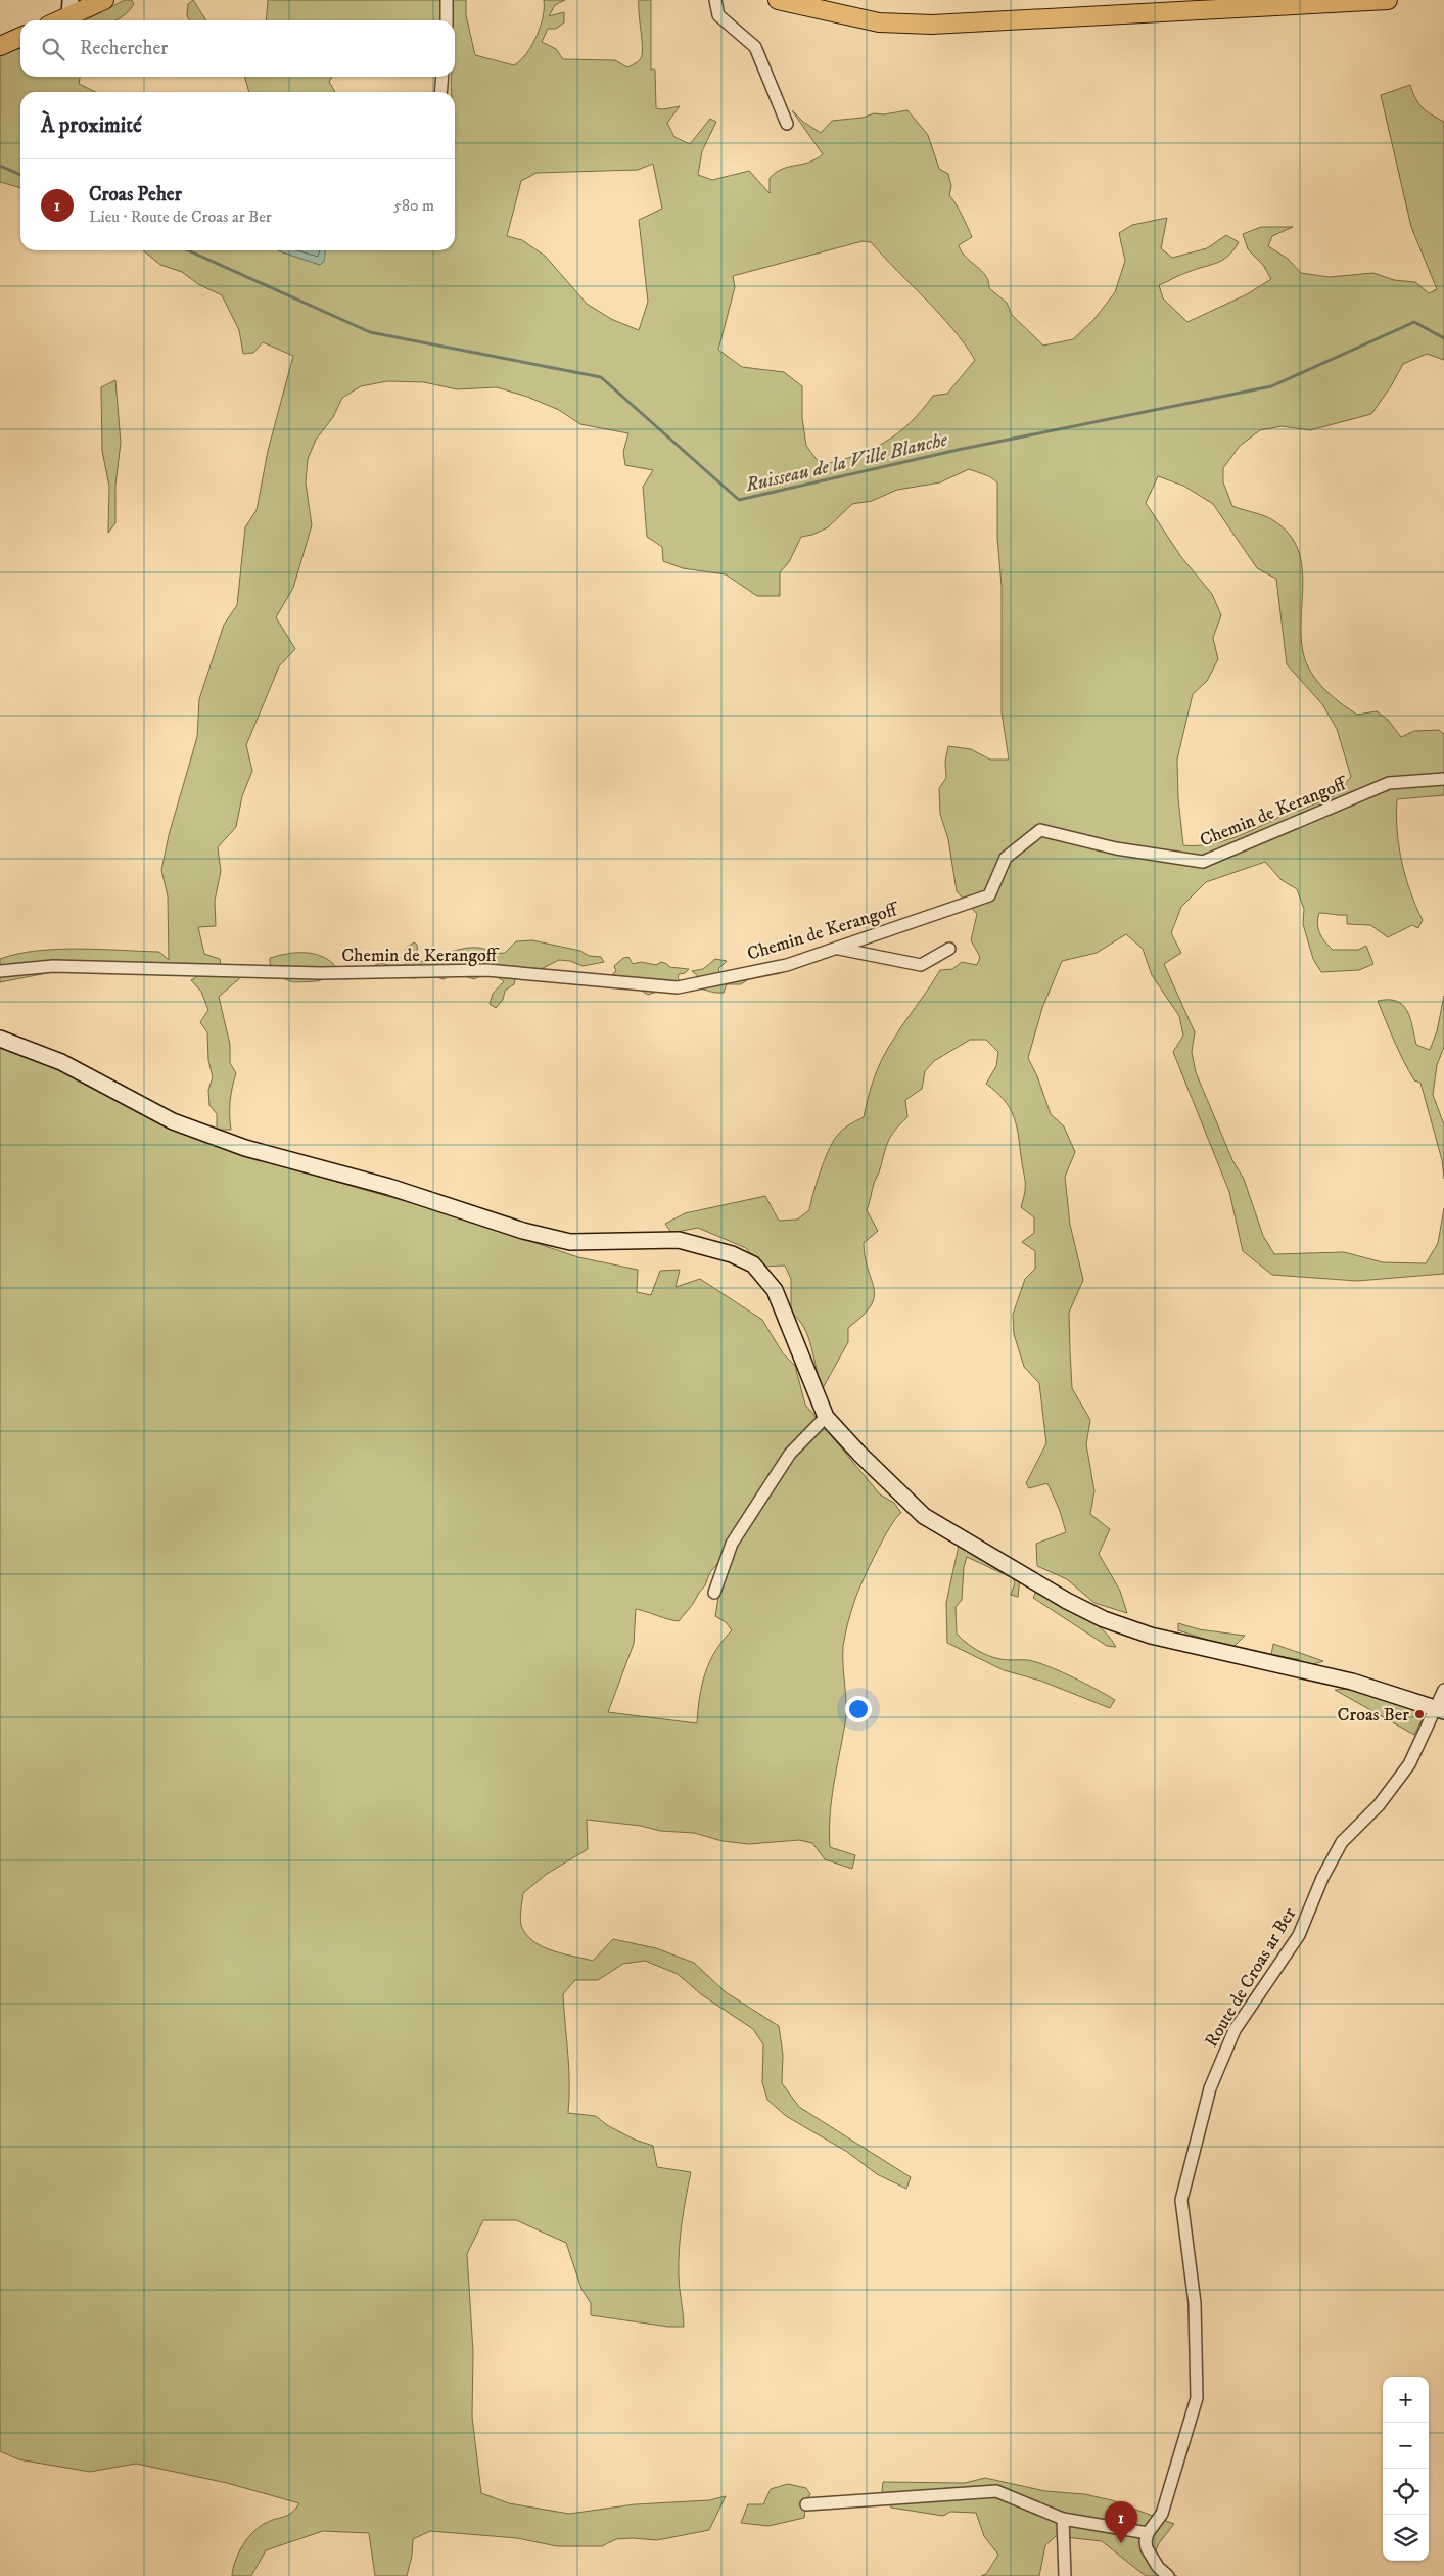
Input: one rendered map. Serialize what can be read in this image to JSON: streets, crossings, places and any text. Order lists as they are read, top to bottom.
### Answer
{
  "streets": {
    "street": ["Chemin de Kerangoff", "Route de Croas ar Ber"]
  },
  "water": ["Ruisseau de la Ville Blanche"],
  "places": ["Croas Ber"],
  "page": {
    "search": "Rechercher",
    "heading": "À proximité",
    "list": [
      {
        "mark": "1",
        "name": "Croas Peher",
        "note": "Lieu · Route de Croas ar Ber",
        "value": "580 m"
      }
    ],
    "map_buttons": ["+", "−"],
    "pins": "1"
  }
}
